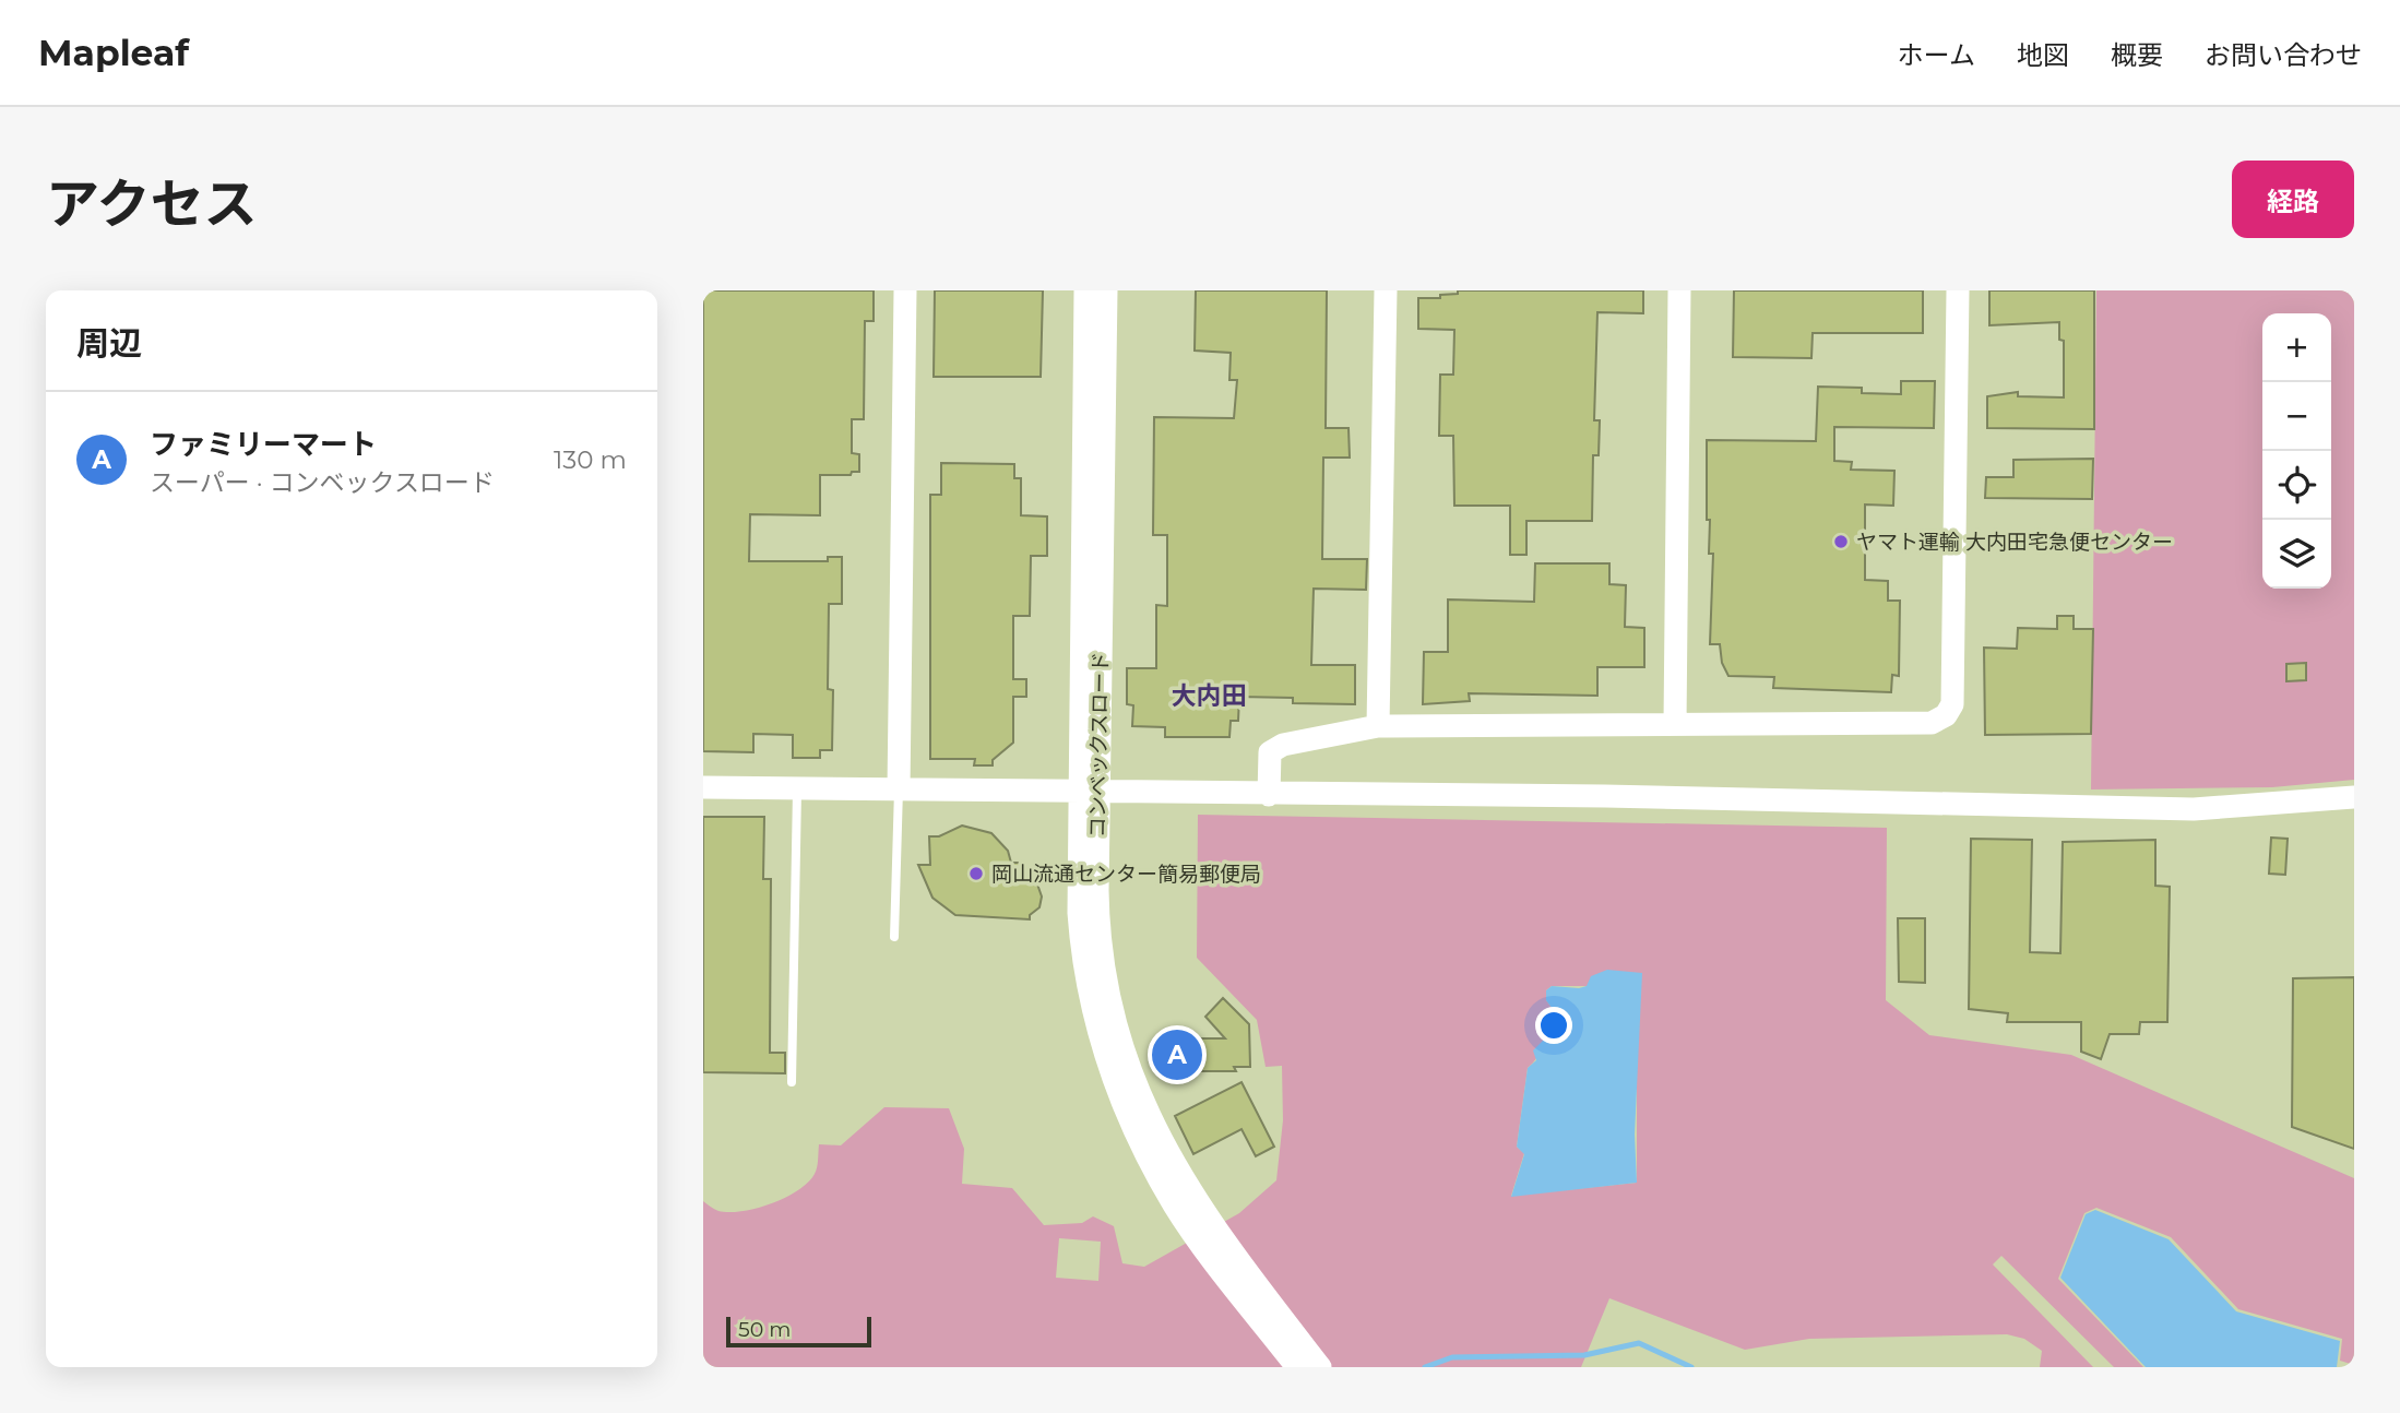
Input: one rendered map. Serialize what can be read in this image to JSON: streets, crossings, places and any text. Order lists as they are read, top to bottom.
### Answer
{
  "streets": {
    "street": ["コンベックスロード"]
  },
  "districts": ["大内田"],
  "places": ["ヤマト運輸 大内田宅急便センター", "岡山流通センター簡易郵便局"],
  "scale_bar": "50 m",
  "page": {
    "header": "Mapleaf",
    "nav": [
      "ホーム",
      "地図",
      "概要",
      "お問い合わせ"
    ],
    "title": "アクセス",
    "buttons": "経路",
    "heading": "周辺",
    "map_buttons": ["+", "−"],
    "list": [
      {
        "mark": "A",
        "name": "ファミリーマート",
        "note": "スーパー · コンベックスロード",
        "value": "130 m"
      }
    ],
    "pins": "A",
    "scale": "50 m"
  }
}
